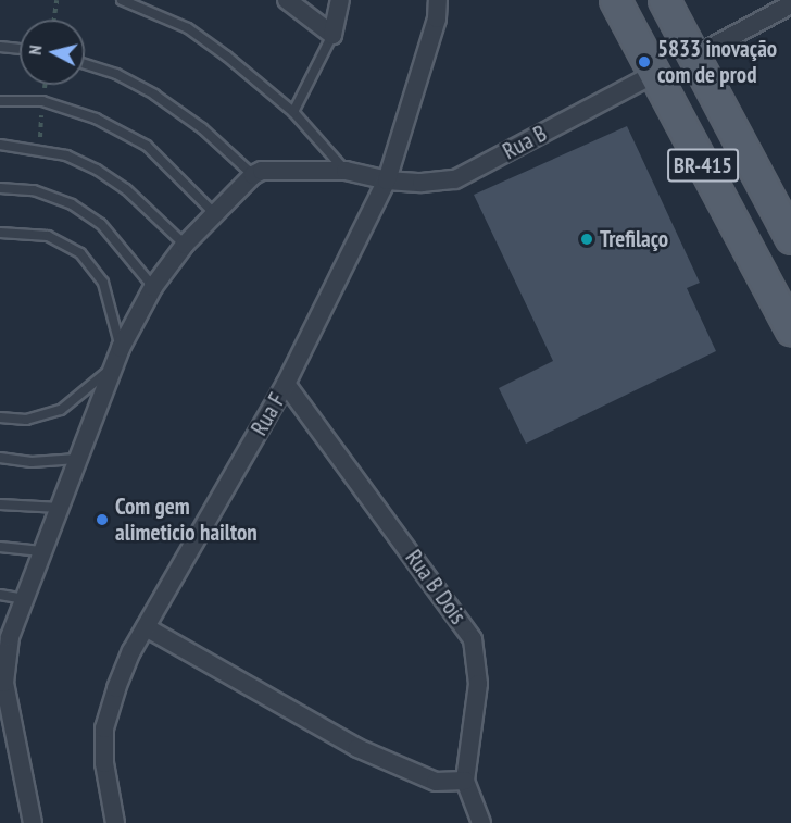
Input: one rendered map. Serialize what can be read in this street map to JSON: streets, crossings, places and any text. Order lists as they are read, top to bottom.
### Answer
{
  "streets": {
    "main road": ["BR-415"],
    "street": ["Rua B", "Rua F", "Rua B Dois"]
  },
  "crossings": [
    ["Rua B", "BR-415"],
    ["Rua B", "Rua F"],
    ["Rua F", "Rua B Dois"]
  ],
  "places": ["5833 inovação com de prod", "Trefilaço", "Com gem alimeticio hailton"],
  "north": "left"
}
